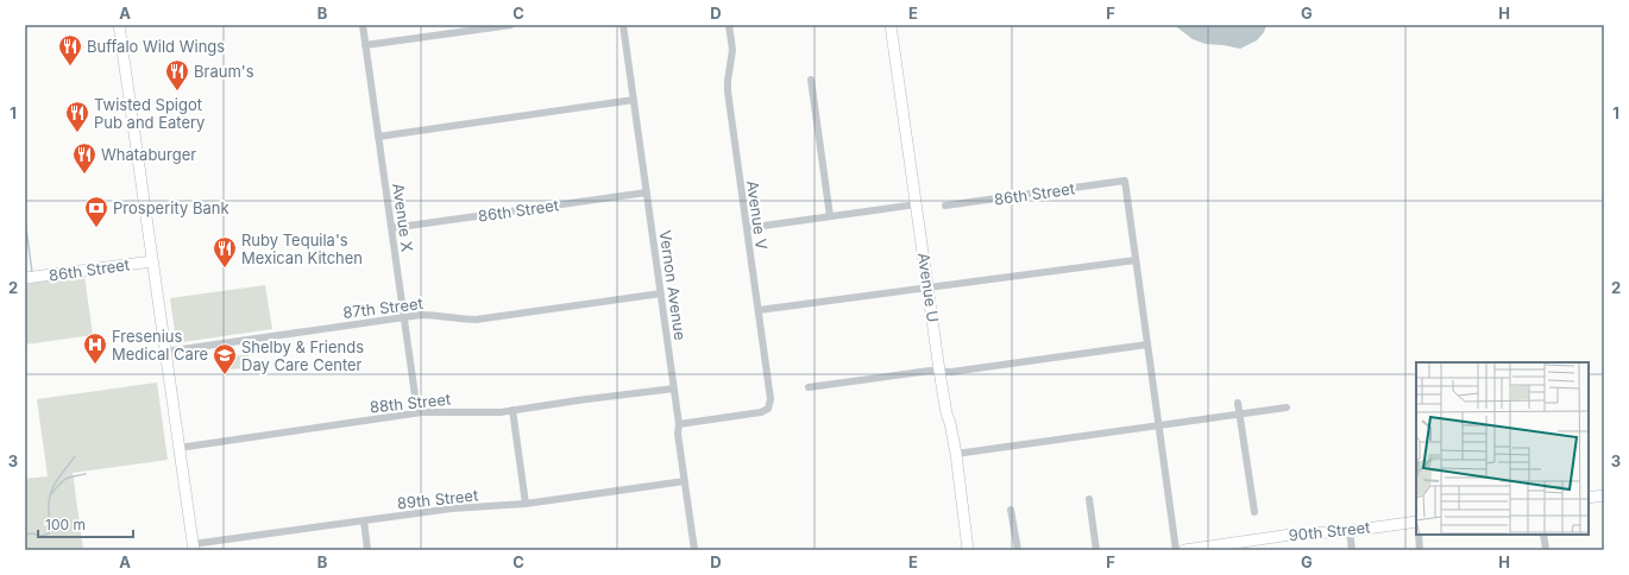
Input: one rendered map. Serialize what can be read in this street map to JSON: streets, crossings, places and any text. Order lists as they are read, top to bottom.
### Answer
{
  "streets": {
    "street": [
      "86th Street",
      "Avenue V",
      "Avenue X",
      "Vernon Avenue",
      "Avenue U",
      "87th Street",
      "88th Street",
      "89th Street",
      "90th Street"
    ]
  },
  "crossings": [
    ["86th Street", "Avenue X"],
    ["86th Street", "Vernon Avenue"],
    ["Avenue V", "Vernon Avenue"],
    ["Avenue X", "87th Street"],
    ["Avenue X", "88th Street"],
    ["Vernon Avenue", "87th Street"],
    ["Vernon Avenue", "88th Street"],
    ["Vernon Avenue", "89th Street"]
  ],
  "places": {
    "restaurant": [
      "Buffalo Wild Wings",
      "Braum's",
      "Twisted Spigot Pub and Eatery",
      "Whataburger",
      "Ruby Tequila's Mexican Kitchen"
    ],
    "bank": ["Prosperity Bank"],
    "hospital": ["Fresenius Medical Care"],
    "school or university": ["Shelby & Friends Day Care Center"]
  },
  "scale_bar": "100 m",
  "grid": {
    "columns": [
      "A",
      "B",
      "C",
      "D",
      "E",
      "F",
      "G",
      "H"
    ],
    "rows": ["1", "2", "3"]
  }
}
